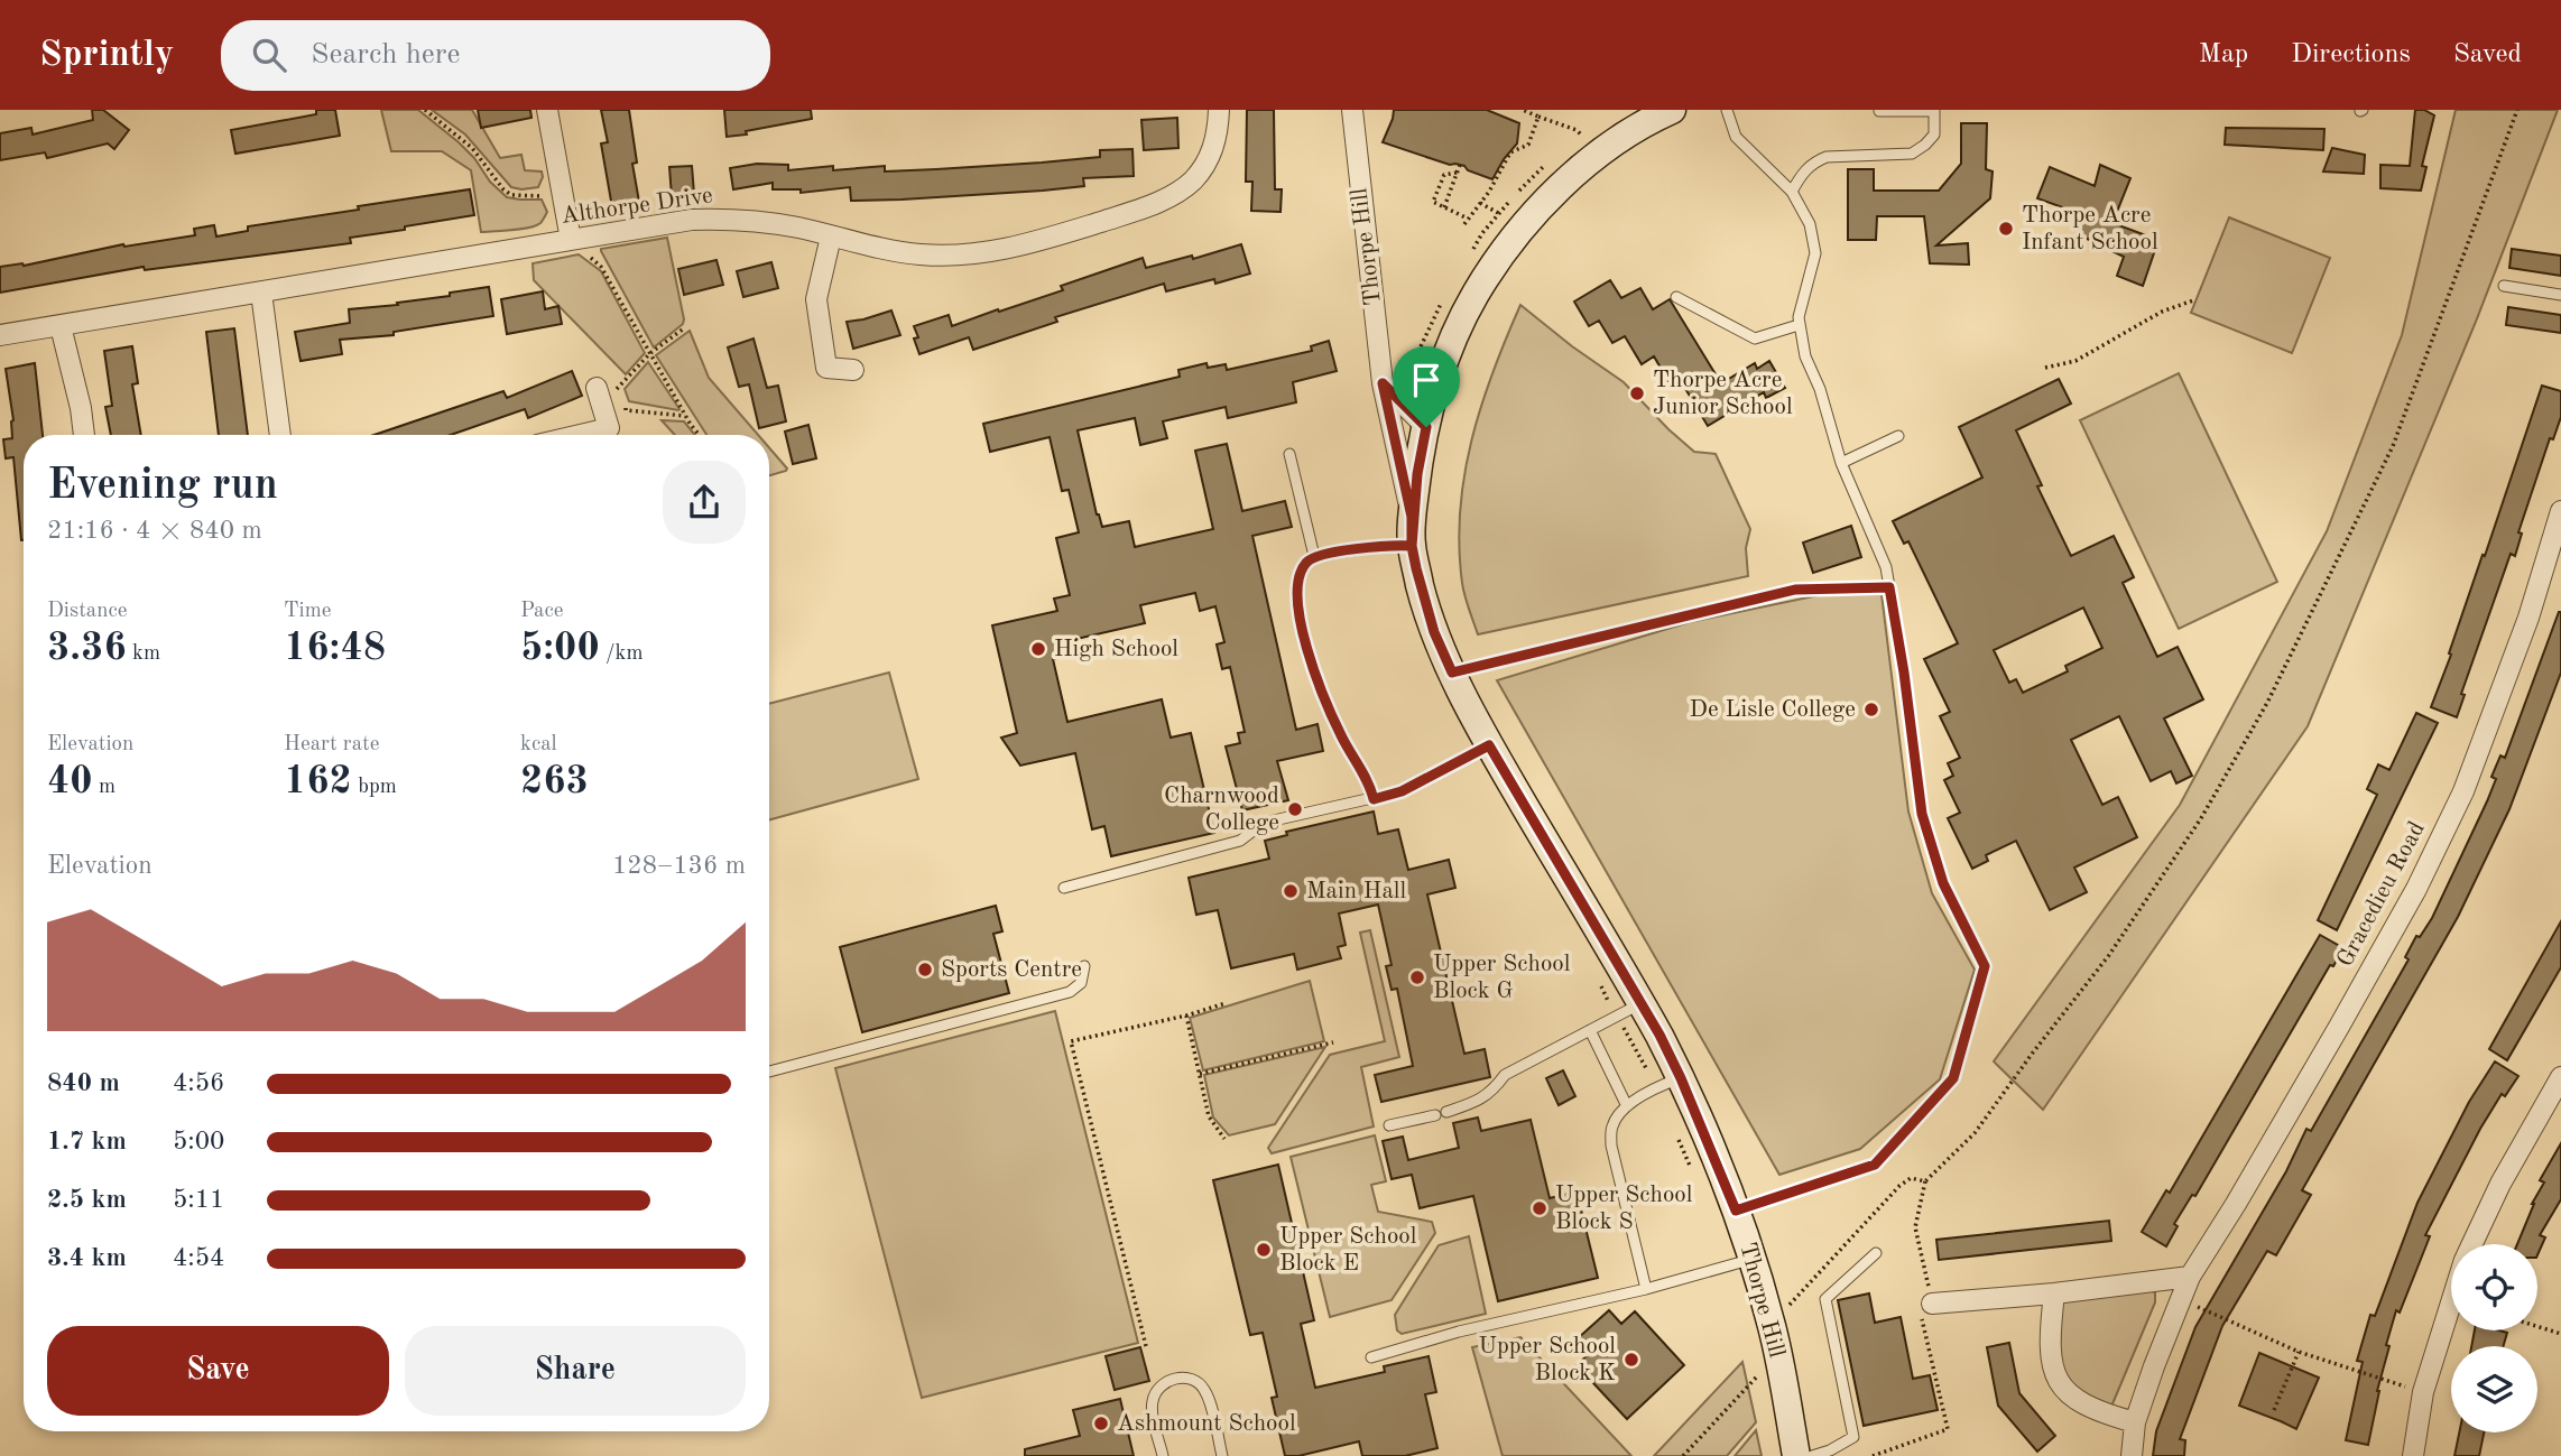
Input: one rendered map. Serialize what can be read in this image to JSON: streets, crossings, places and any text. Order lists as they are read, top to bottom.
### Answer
{
  "streets": {
    "street": ["Althorpe Drive", "Thorpe Hill", "Gracedieu Road"]
  },
  "places": [
    "Thorpe Acre Infant School",
    "Thorpe Acre Junior School",
    "High School",
    "De Lisle College",
    "Charnwood College",
    "Main Hall",
    "Sports Centre",
    "Upper School Block G",
    "Upper School Block S",
    "Upper School Block E",
    "Upper School Block K",
    "Ashmount School"
  ],
  "page": {
    "header": "Sprintly",
    "search": "Search here",
    "nav": ["Map", "Directions", "Saved"],
    "heading": ["Evening run", "21:16 · 4 × 840 m"],
    "stats": [
      ["Distance", "3.36 km"],
      ["Time", "16:48"],
      ["Pace", "5:00 /km"],
      ["Elevation", "40 m"],
      ["Heart rate", "162 bpm"],
      ["kcal", "263"]
    ],
    "chart": ["Elevation", "128–136 m"],
    "list": [
      {
        "name": "840 m",
        "note": "4:56"
      },
      {
        "name": "1.7 km",
        "note": "5:00"
      },
      {
        "name": "2.5 km",
        "note": "5:11"
      },
      {
        "name": "3.4 km",
        "note": "4:54"
      }
    ],
    "buttons": ["Save", "Share"]
  }
}
